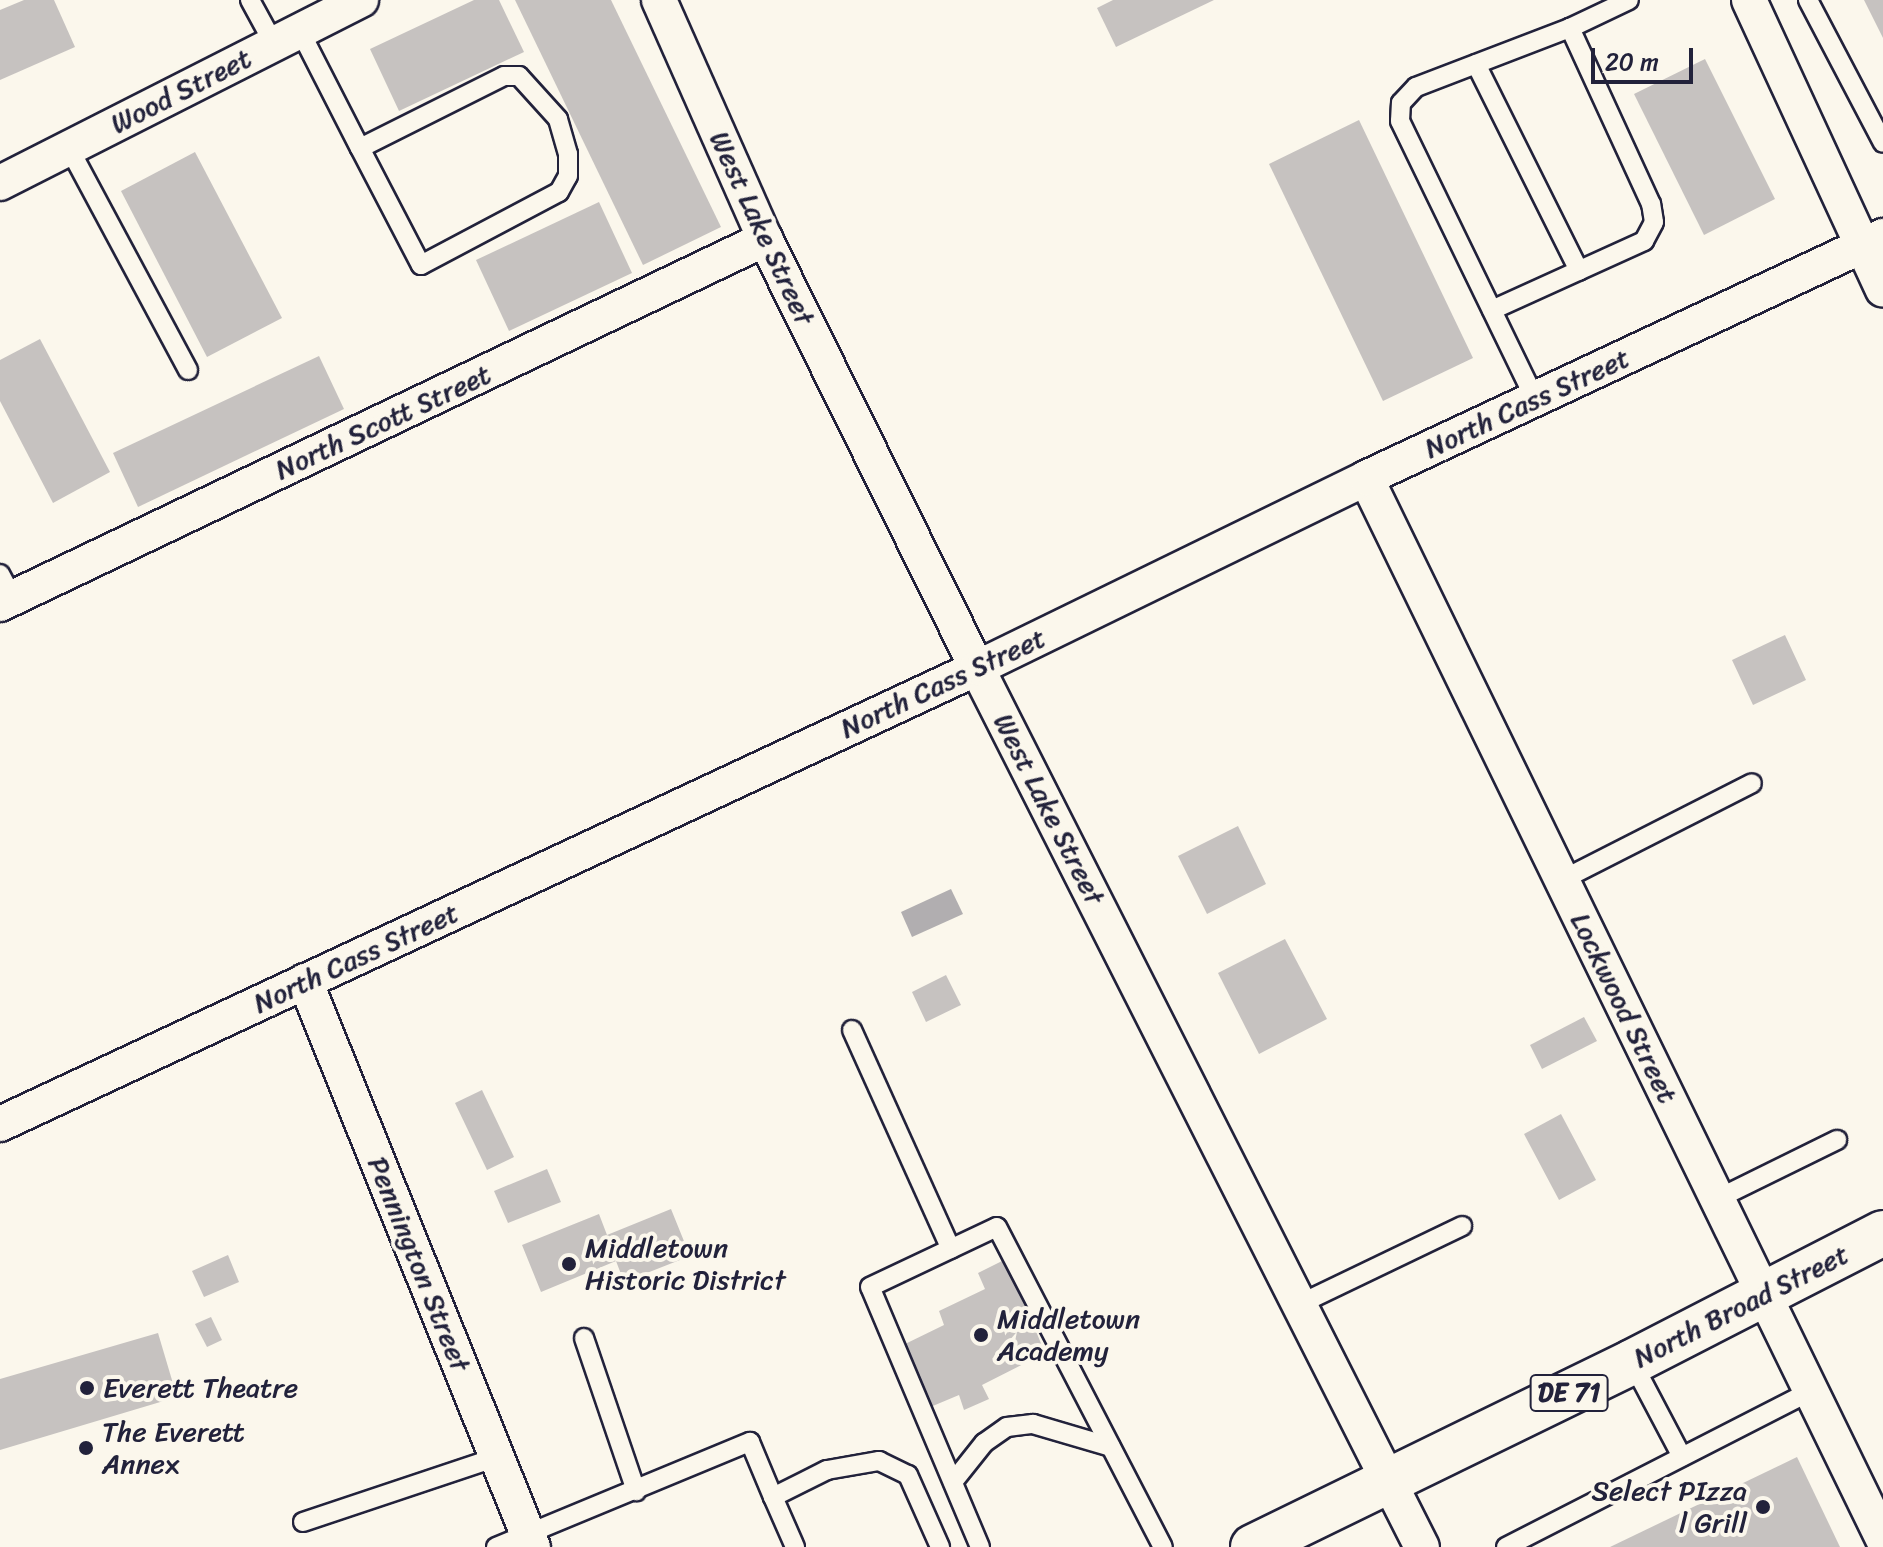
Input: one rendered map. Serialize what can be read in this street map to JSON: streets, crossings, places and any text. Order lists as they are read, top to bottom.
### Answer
{
  "streets": {
    "main road": ["North Broad Street", "DE 71"],
    "street": [
      "Wood Street",
      "West Lake Street",
      "North Cass Street",
      "North Scott Street",
      "Lockwood Street",
      "Pennington Street"
    ]
  },
  "crossings": [
    ["West Lake Street", "North Cass Street"],
    ["West Lake Street", "North Scott Street"],
    ["West Lake Street", "North Broad Street"],
    ["North Cass Street", "Lockwood Street"],
    ["North Cass Street", "Pennington Street"],
    ["Lockwood Street", "North Broad Street"]
  ],
  "places": [
    "Middletown Historic District",
    "Middletown Academy",
    "Everett Theatre",
    "The Everett Annex",
    "Select PIzza l Grill"
  ],
  "scale_bar": "20 m"
}
